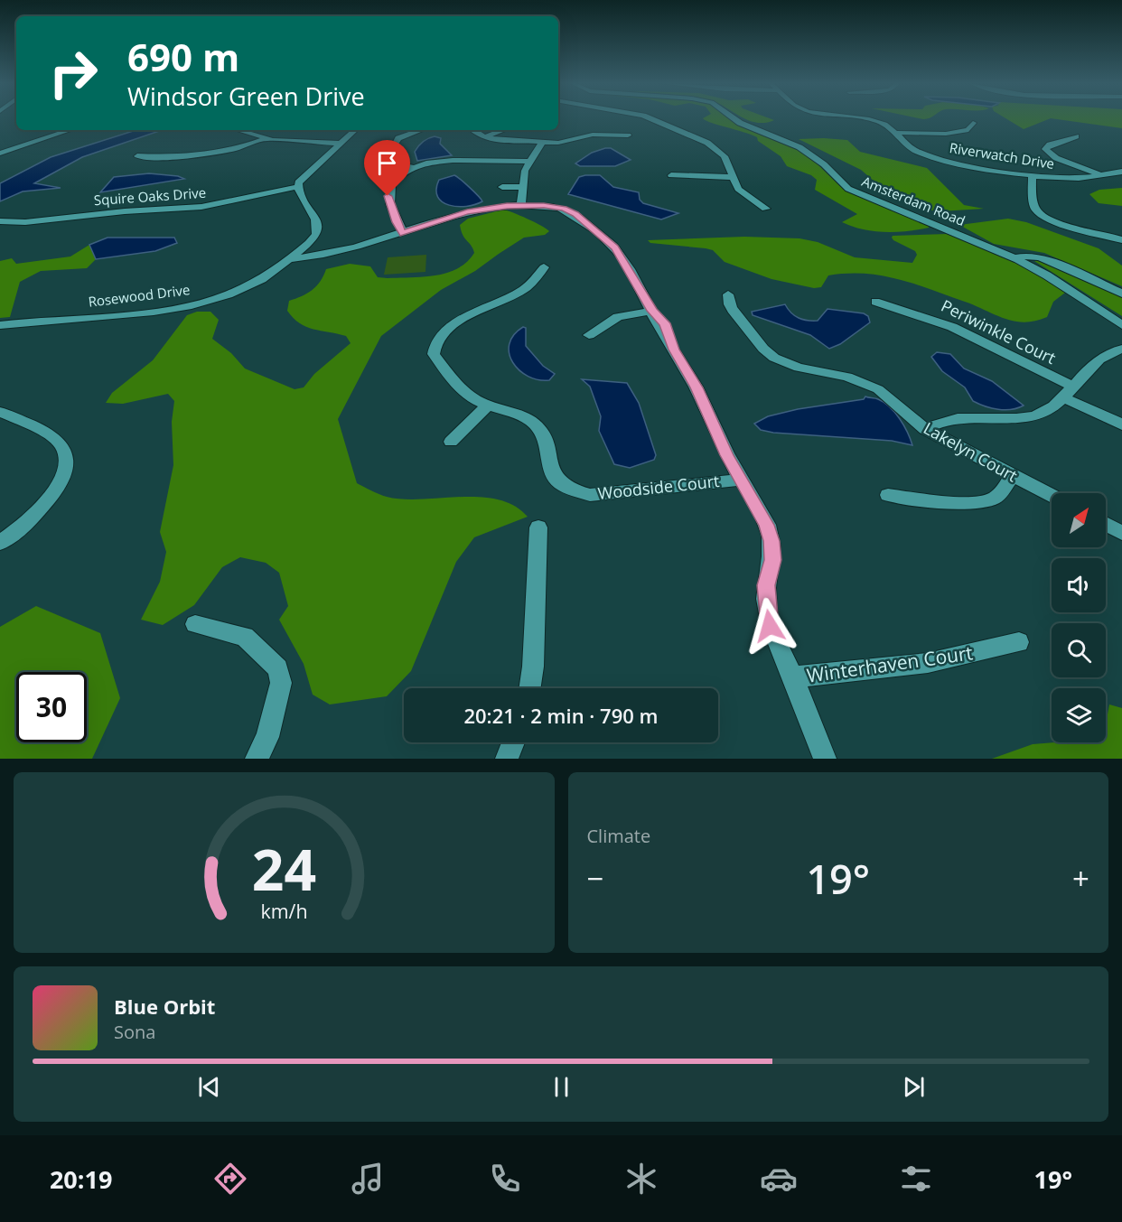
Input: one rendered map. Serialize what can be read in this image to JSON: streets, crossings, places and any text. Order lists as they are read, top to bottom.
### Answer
{
  "streets": {
    "street": [
      "Riverwatch Drive",
      "Squire Oaks Drive",
      "Amsterdam Road",
      "Rosewood Drive",
      "Periwinkle Court",
      "Lakelyn Court",
      "Woodside Court",
      "Winterhaven Court"
    ]
  },
  "crossings": [
    ["Squire Oaks Drive", "Rosewood Drive"]
  ],
  "north": "top right",
  "page": {
    "turn": ["690 m", "Windsor Green Drive"],
    "limit": "30",
    "trip": "20:21 · 2 min · 790 m",
    "tile": "Climate",
    "heat": ["−", "19°", "+"],
    "song": ["Blue Orbit", "Sona"],
    "tabs": ["20:19", "19°"],
    "gauge": ["24", "km/h"]
  }
}
